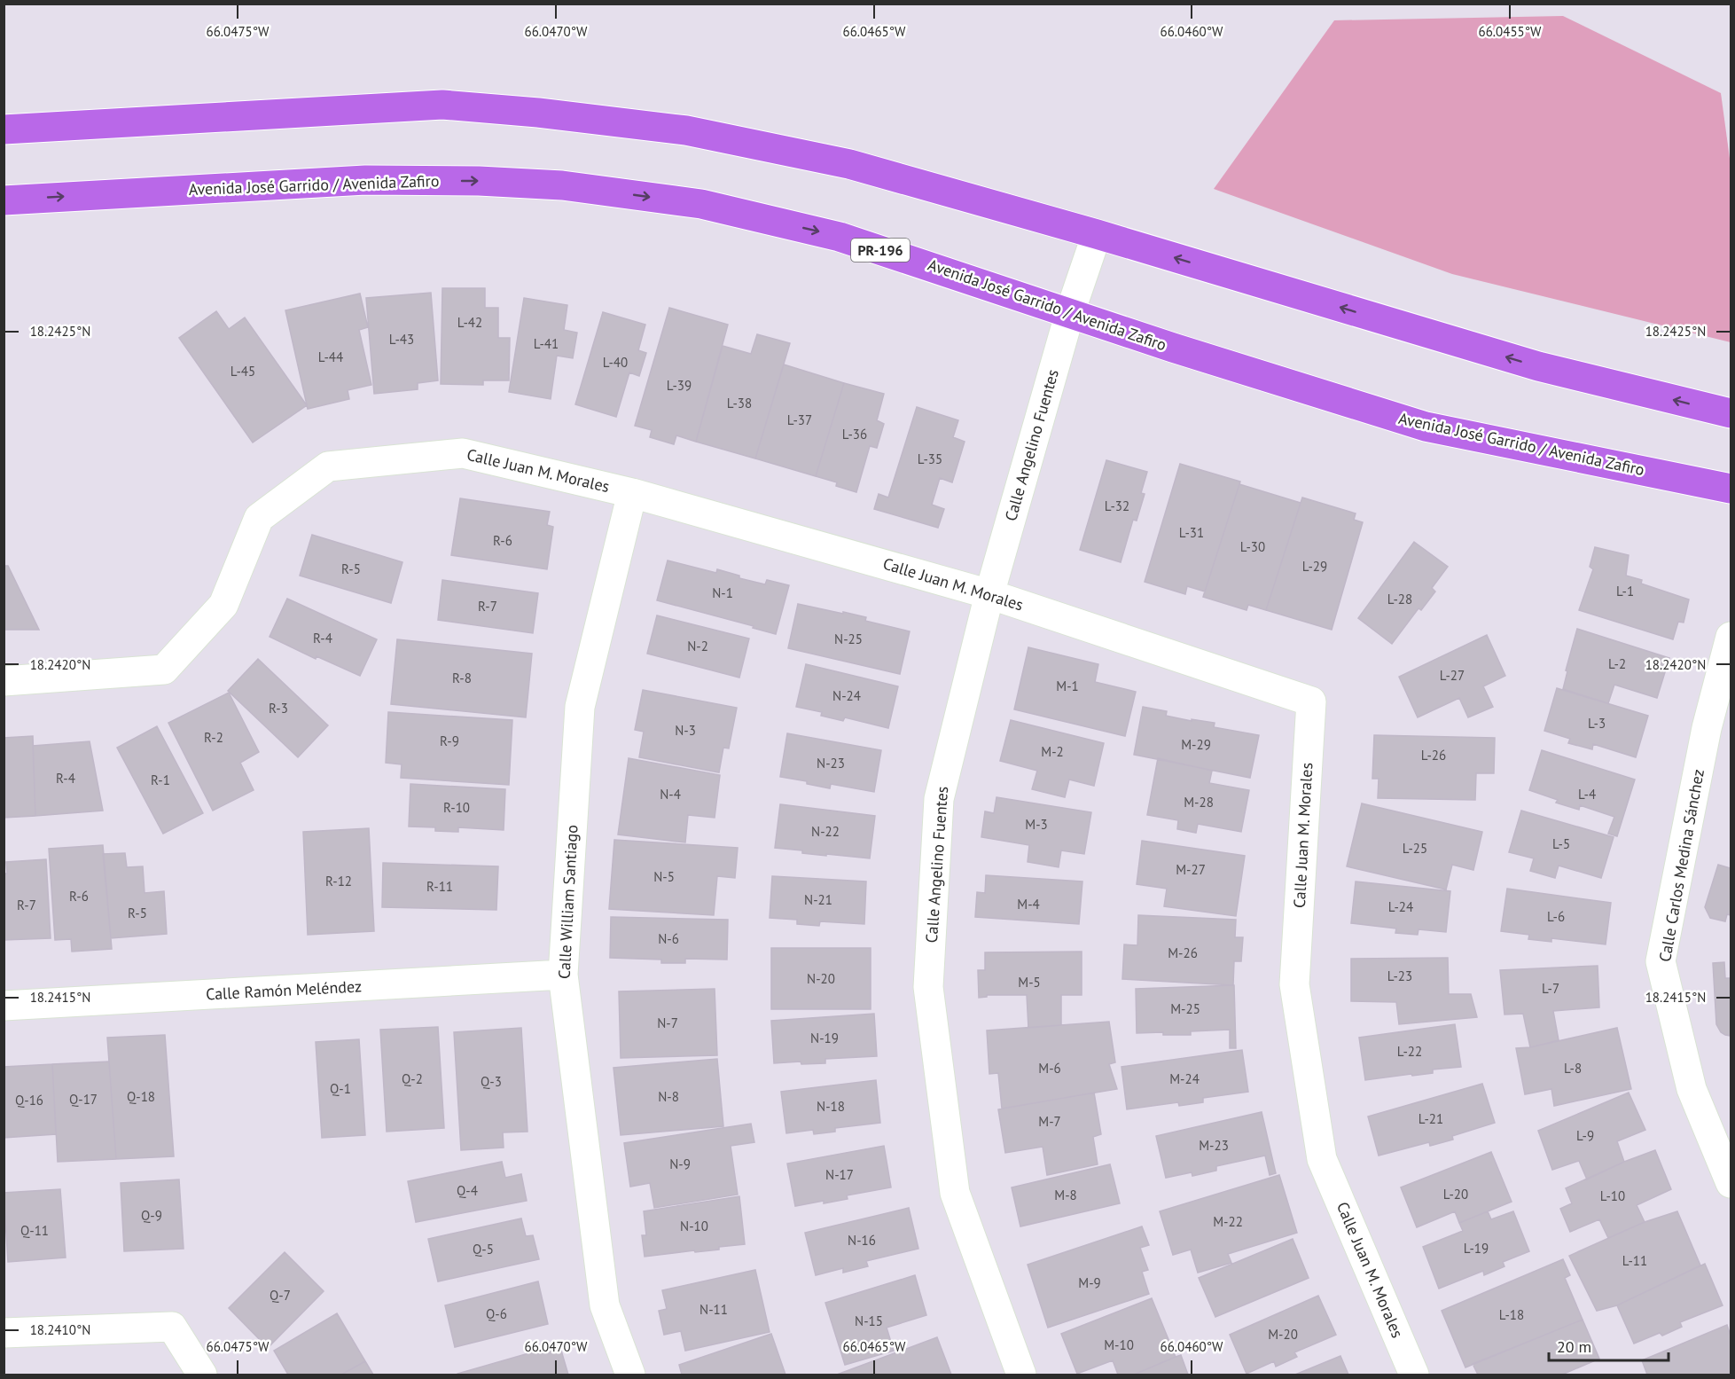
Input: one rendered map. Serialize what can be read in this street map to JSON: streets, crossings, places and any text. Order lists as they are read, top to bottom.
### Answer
{
  "streets": {
    "main road": ["Avenida José Garrido / Avenida Zafiro", "PR-196"],
    "street": [
      "Calle Angelino Fuentes",
      "Calle Juan M. Morales",
      "Calle Carlos Medina Sánchez",
      "Calle William Santiago",
      "Calle Ramón Meléndez"
    ]
  },
  "crossings": [
    ["Avenida José Garrido / Avenida Zafiro", "Calle Angelino Fuentes"],
    ["Calle Angelino Fuentes", "Calle Juan M. Morales"],
    ["Calle Juan M. Morales", "Calle William Santiago"],
    ["Calle William Santiago", "Calle Ramón Meléndez"]
  ],
  "house_numbers": [
    "L-42",
    "L-43",
    "L-41",
    "L-44",
    "L-40",
    "L-45",
    "L-39",
    "L-38",
    "L-37",
    "L-36",
    "L-35",
    "L-32",
    "L-31",
    "R-6",
    "L-30",
    "L-29",
    "R-5",
    "L-1",
    "N-1",
    "L-28",
    "R-7",
    "R-4",
    "N-25",
    "N-2",
    "L-2",
    "L-27",
    "R-8",
    "M-1",
    "N-24",
    "R-3",
    "L-3",
    "N-3",
    "R-2",
    "R-9",
    "M-29",
    "M-2",
    "L-26",
    "N-23",
    "R-4",
    "R-1",
    "N-4",
    "L-4",
    "M-28",
    "R-10",
    "M-3",
    "N-22",
    "L-5",
    "L-25",
    "M-27",
    "N-5",
    "R-12",
    "R-11",
    "R-6",
    "N-21",
    "M-4",
    "R-7",
    "L-24",
    "R-5",
    "L-6",
    "N-6",
    "M-26",
    "L-23",
    "N-20",
    "M-5",
    "L-7",
    "M-25",
    "N-7",
    "N-19",
    "L-22",
    "M-6",
    "L-8",
    "Q-2",
    "M-24",
    "Q-3",
    "Q-1",
    "Q-18",
    "N-8",
    "Q-17",
    "Q-16",
    "N-18",
    "L-21",
    "M-7",
    "L-9",
    "M-23",
    "N-9",
    "N-17",
    "Q-4",
    "L-20",
    "M-8",
    "L-10",
    "Q-9",
    "M-22",
    "N-10",
    "Q-11",
    "N-16",
    "L-19",
    "Q-5",
    "L-11",
    "M-9",
    "Q-7",
    "N-11",
    "Q-6",
    "L-18",
    "N-15",
    "M-20",
    "M-10"
  ],
  "scale_bar": "20 m",
  "coordinates": [
    "66.0475°W",
    "66.0470°W",
    "66.0465°W",
    "66.0460°W",
    "66.0455°W",
    "18.2425°N",
    "18.2420°N",
    "18.2415°N",
    "18.2410°N"
  ]
}
